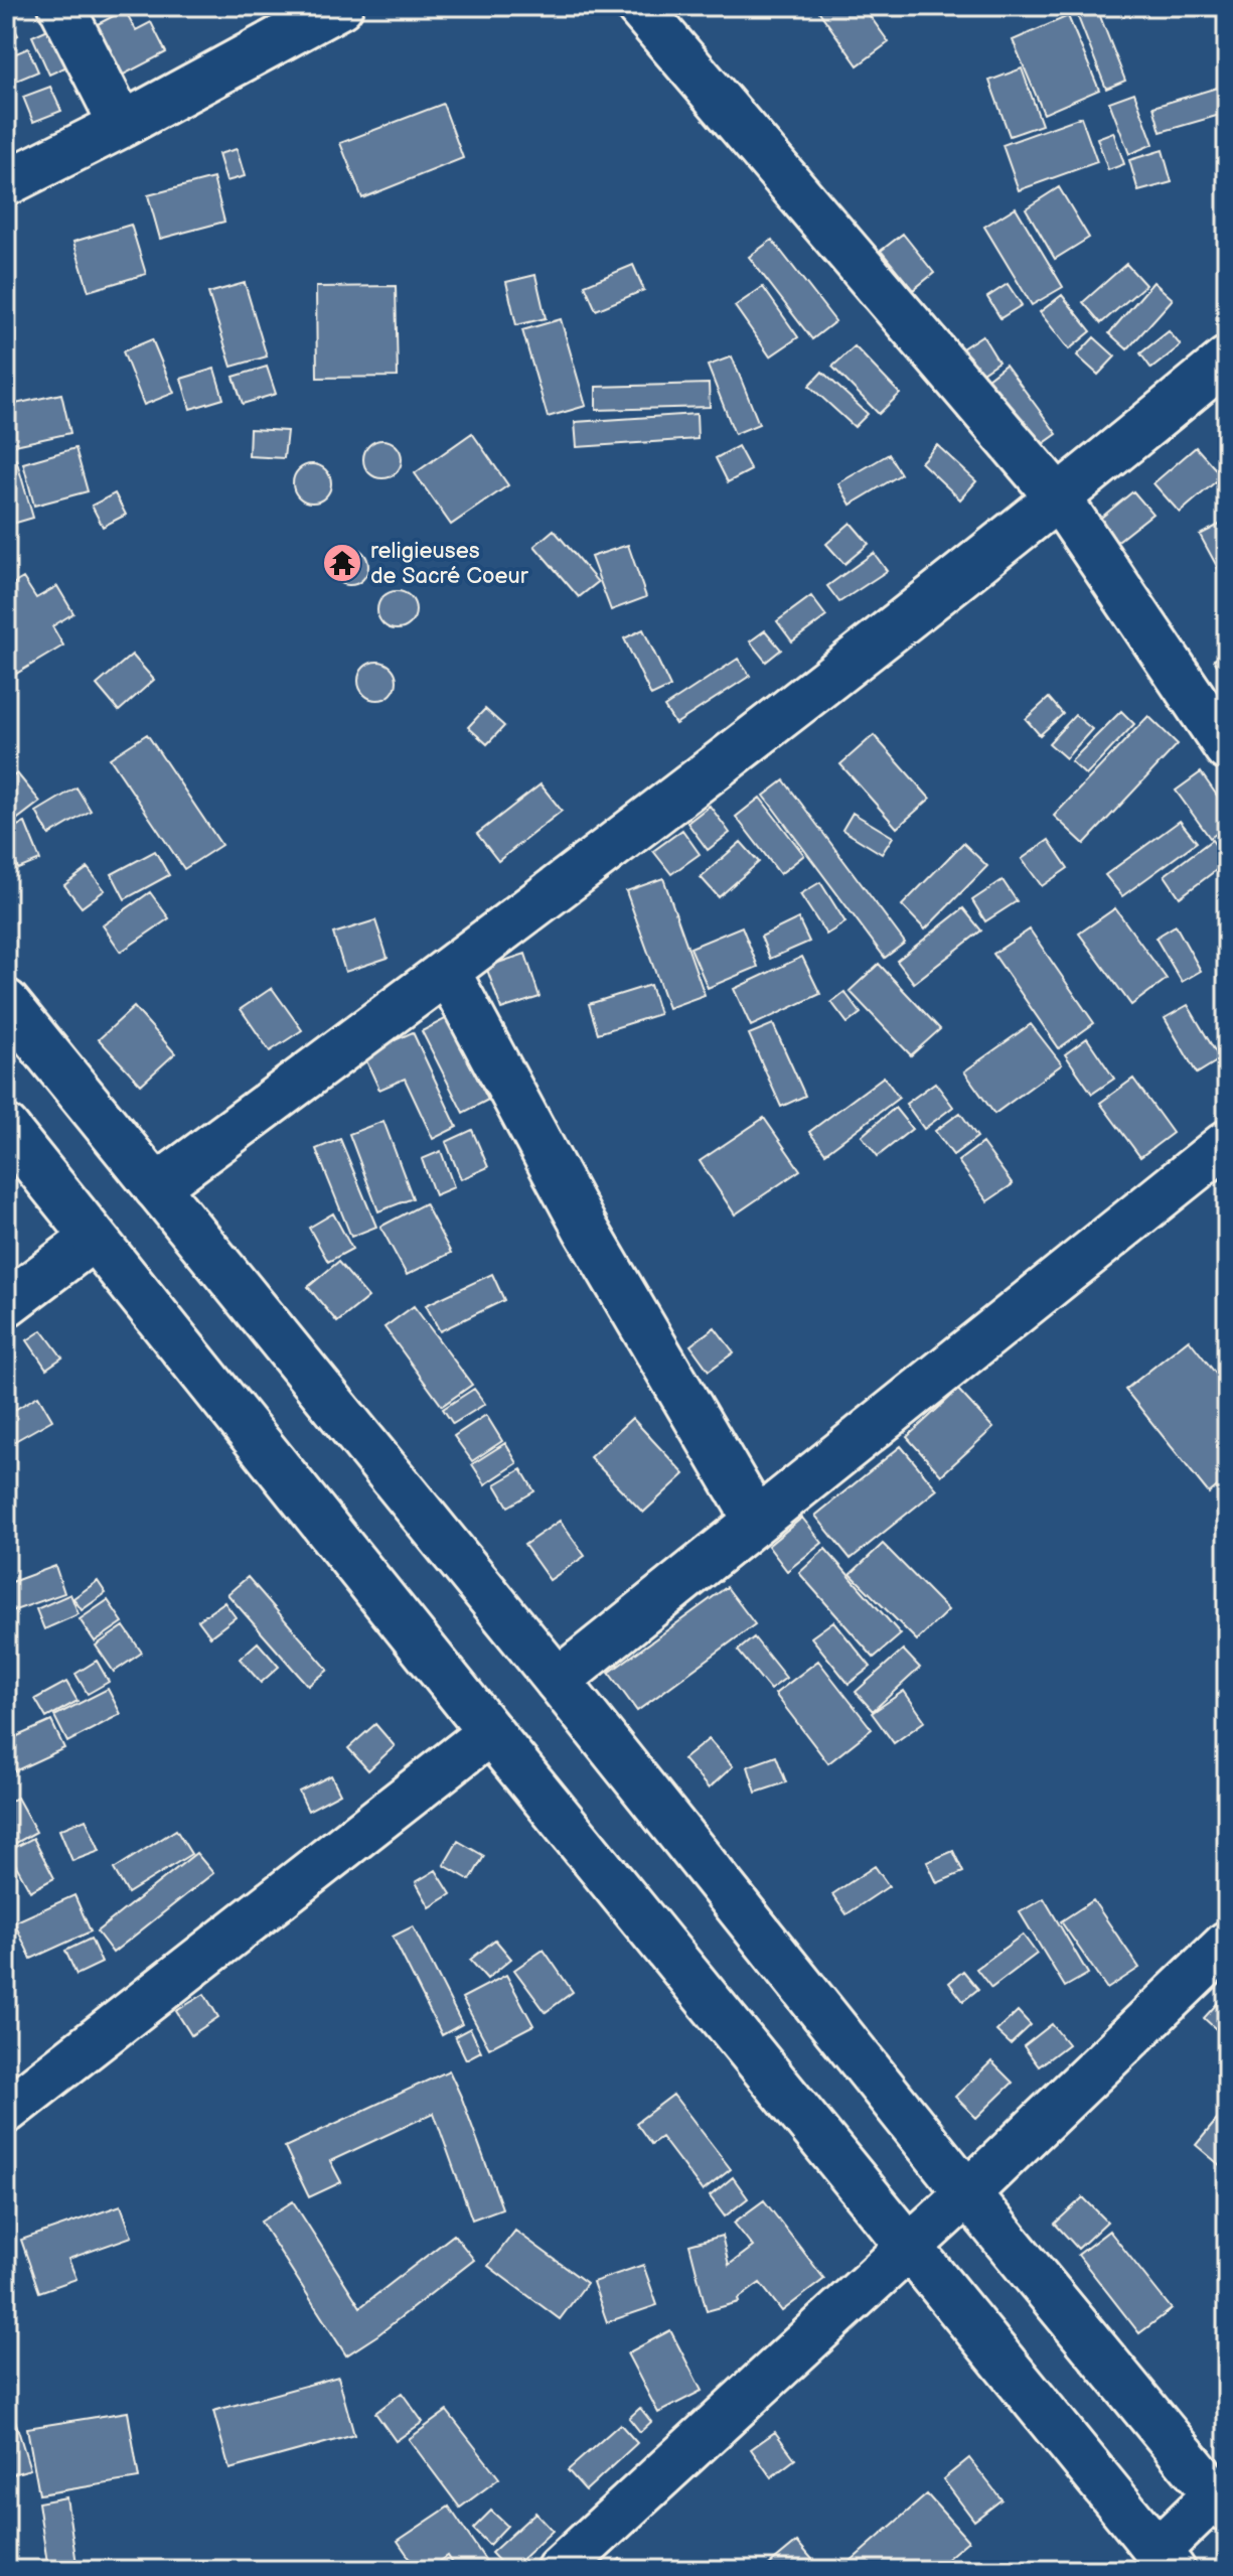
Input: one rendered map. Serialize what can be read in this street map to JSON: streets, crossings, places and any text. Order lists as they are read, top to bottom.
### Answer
{
  "places": {
    "temple": ["religieuses de Sacré Coeur"]
  }
}
